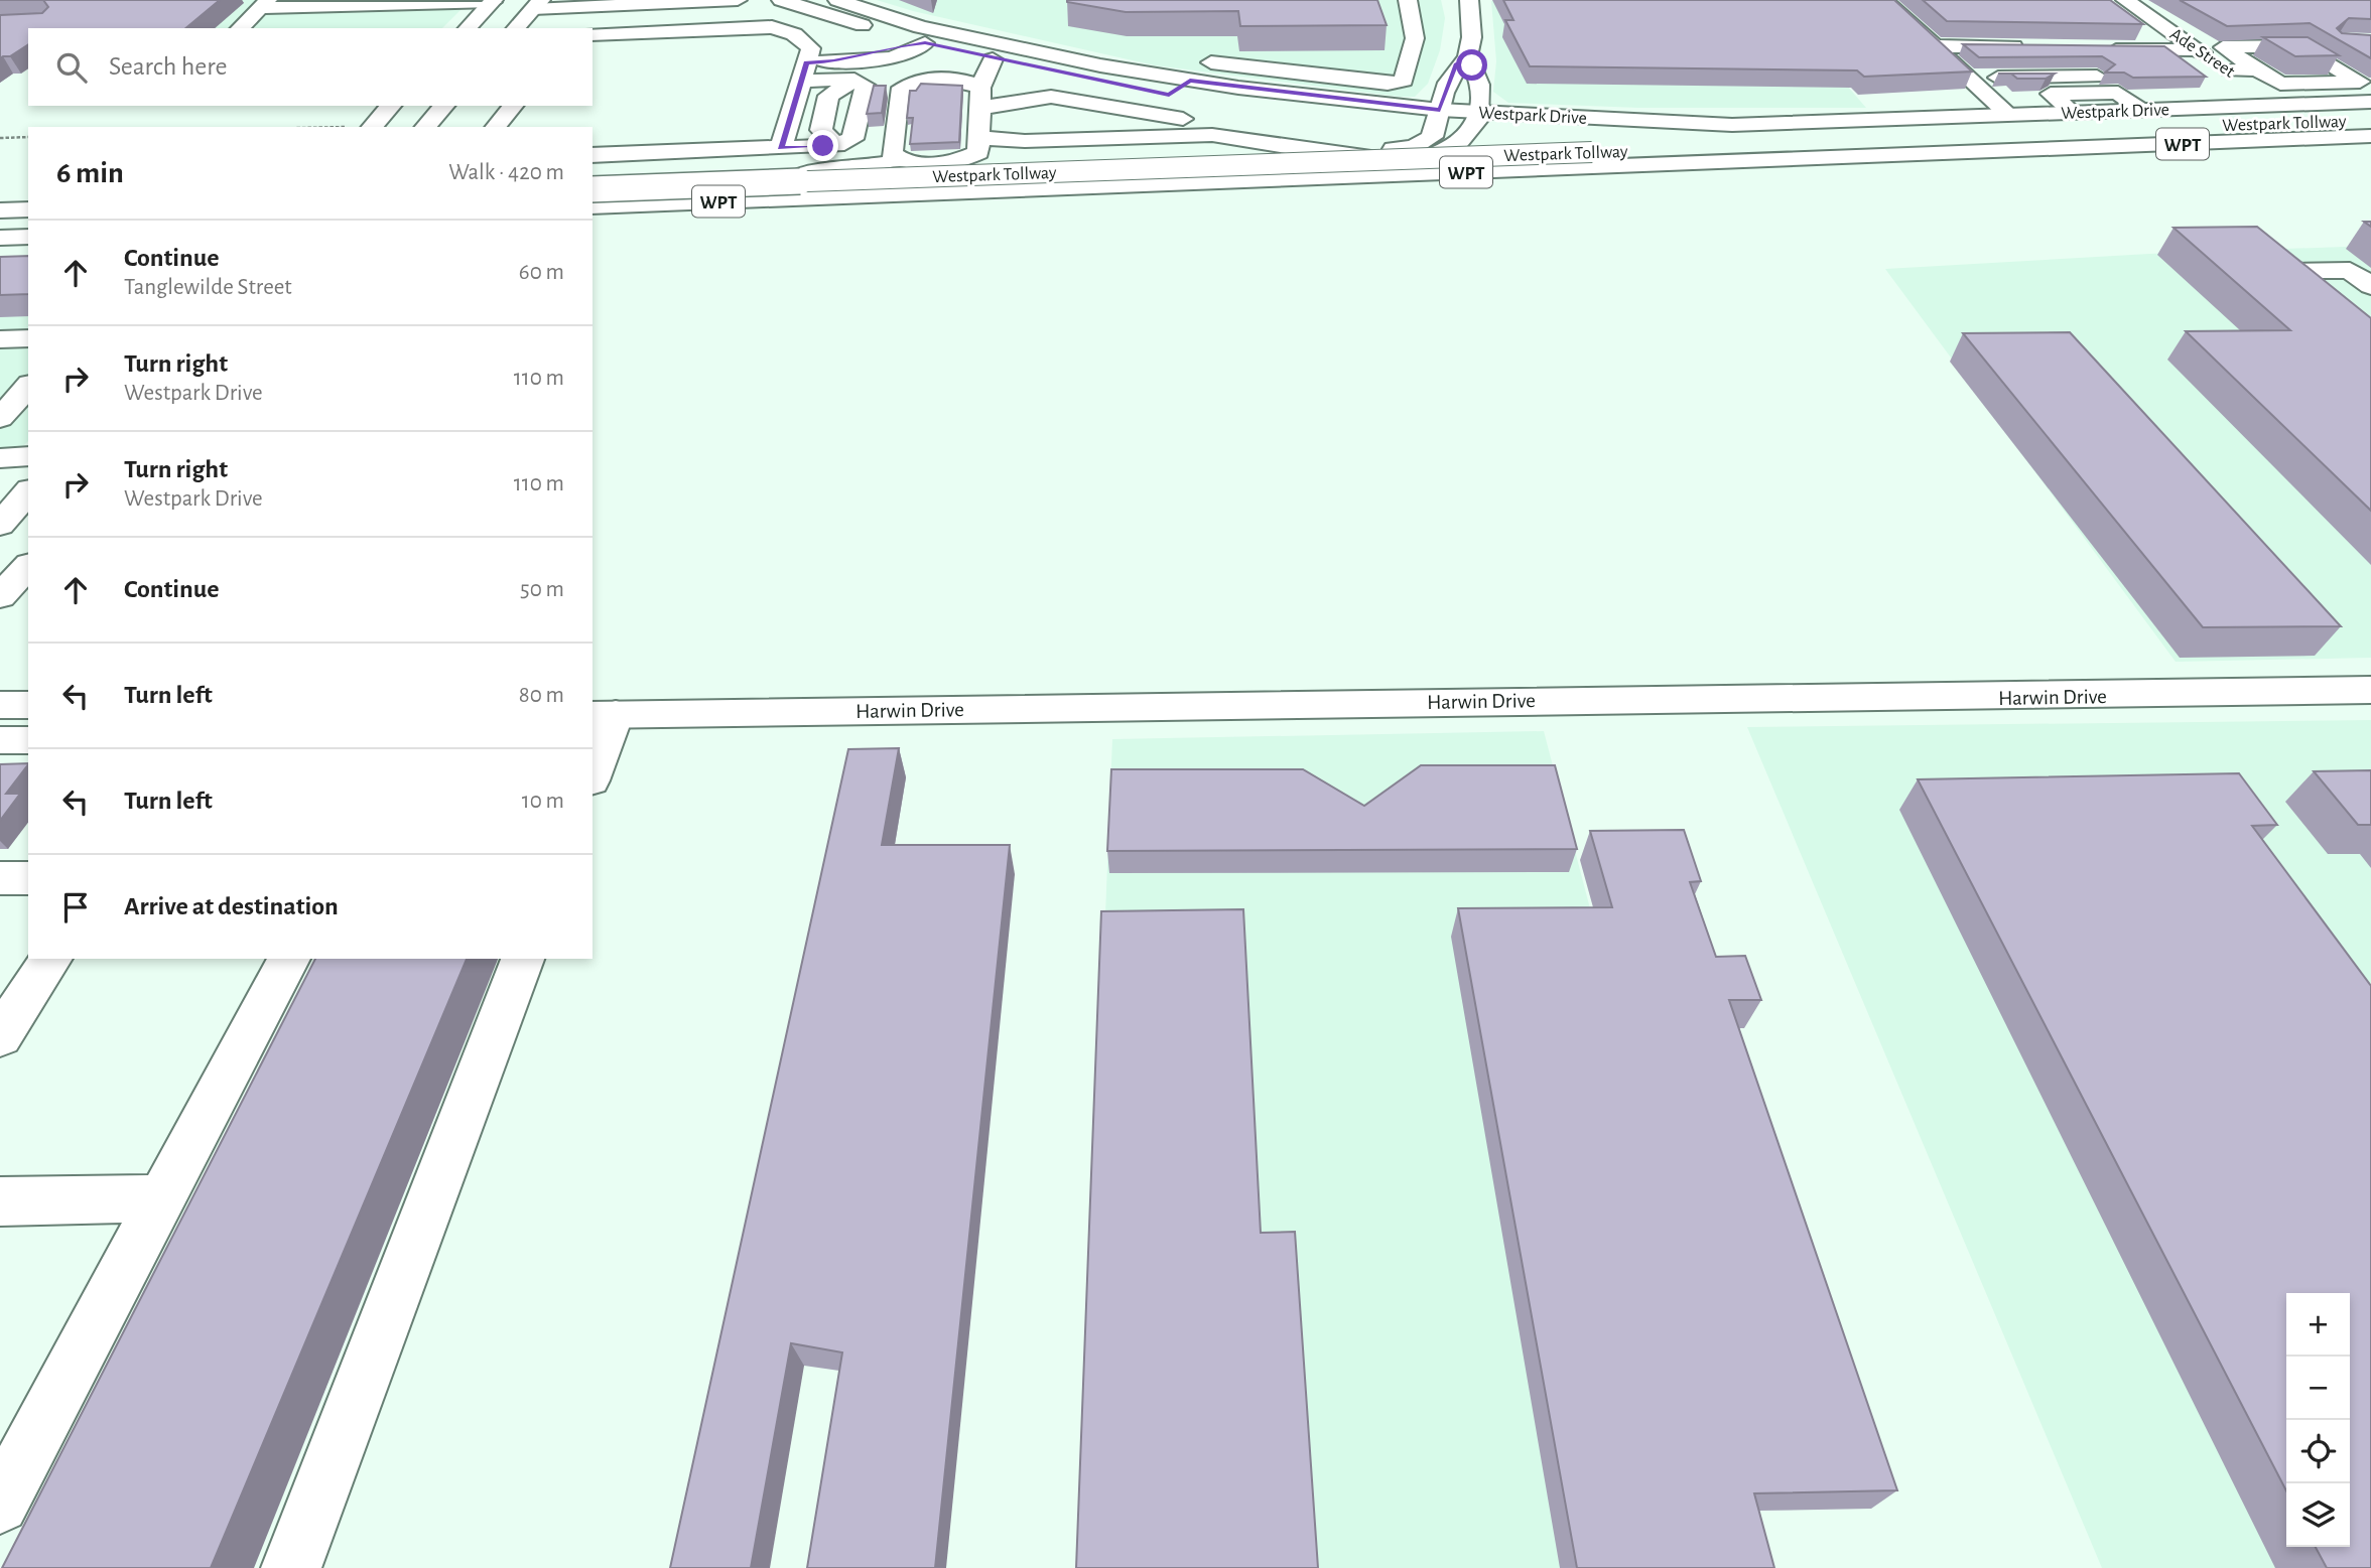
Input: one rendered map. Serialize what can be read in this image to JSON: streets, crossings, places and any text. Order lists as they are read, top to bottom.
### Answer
{
  "streets": {
    "main road": [
      "Ade Street",
      "Westpark Drive",
      "Westpark Tollway",
      "WPT",
      "Harwin Drive"
    ]
  },
  "crossings": [
    ["Ade Street", "Westpark Drive"]
  ],
  "page": {
    "search": "Search here",
    "heading": ["6 min", "Walk · 420 m"],
    "list": [
      ["Continue", "Tanglewilde Street", "60 m"],
      ["Turn right", "Westpark Drive", "110 m"],
      ["Turn right", "Westpark Drive", "110 m"],
      ["Continue", "50 m"],
      ["Turn left", "80 m"],
      ["Turn left", "10 m"],
      "Arrive at destination"
    ],
    "map_buttons": ["+", "−"]
  }
}
